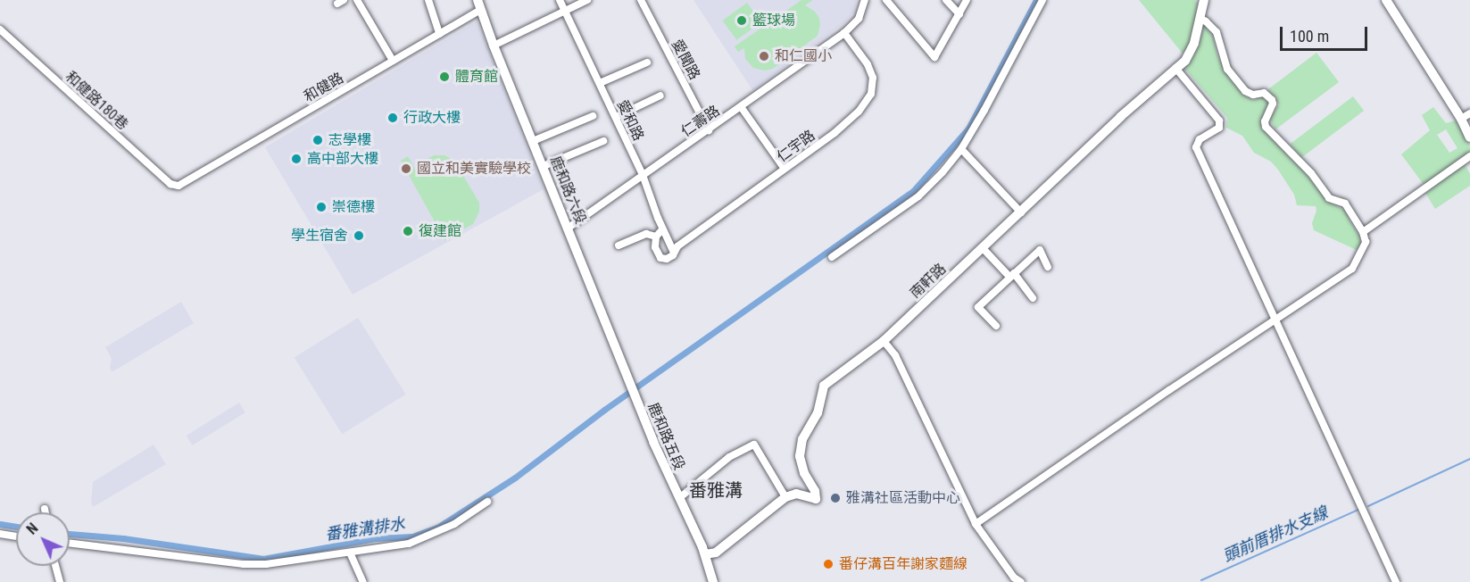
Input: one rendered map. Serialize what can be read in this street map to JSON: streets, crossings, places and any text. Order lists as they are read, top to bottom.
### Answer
{
  "streets": {
    "street": [
      "愛聞路",
      "和健路",
      "和健路180巷",
      "愛和路",
      "仁壽路",
      "仁宇路",
      "鹿和路六段",
      "南軒路",
      "鹿和路五段"
    ]
  },
  "crossings": [
    ["愛聞路", "仁壽路"],
    ["和健路", "和健路180巷"],
    ["和健路", "鹿和路六段"],
    ["愛和路", "仁壽路"],
    ["愛和路", "仁宇路"],
    ["仁壽路", "仁宇路"],
    ["仁壽路", "鹿和路六段"],
    ["鹿和路六段", "鹿和路五段"]
  ],
  "districts": ["番雅溝"],
  "water": ["番雅溝排水", "頭前厝排水支線"],
  "places": [
    "籃球場",
    "和仁國小",
    "體育館",
    "行政大樓",
    "志學樓",
    "高中部大樓",
    "國立和美實驗學校",
    "崇德樓",
    "復建館",
    "學生宿舍",
    "雅溝社區活動中心",
    "番仔溝百年謝家麵線"
  ],
  "scale_bar": "100 m",
  "north": "top left"
}
